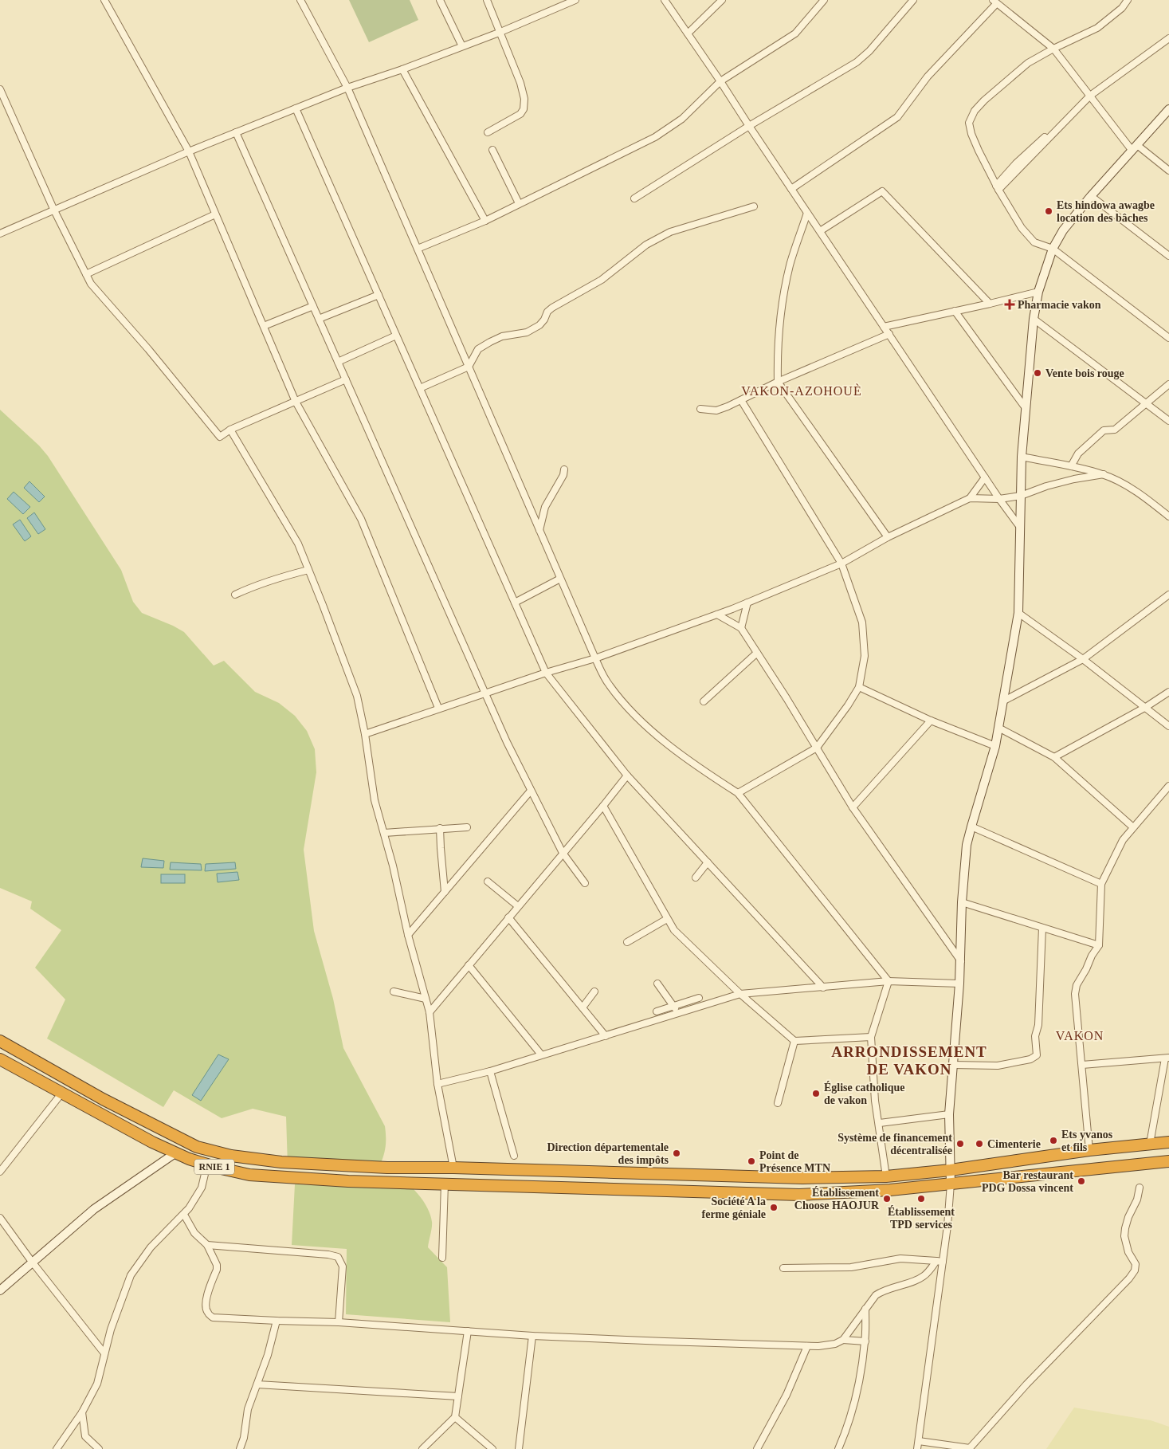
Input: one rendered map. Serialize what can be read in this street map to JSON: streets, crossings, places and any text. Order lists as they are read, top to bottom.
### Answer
{
  "streets": {
    "highway": ["RNIE 1"]
  },
  "districts": ["VAKON-AZOHOUÈ", "VAKON", "ARRONDISSEMENT DE VAKON"],
  "places": {
    "other": [
      "Ets hindowa awagbe location des bâches",
      "Vente bois rouge",
      "Église catholique de vakon",
      "Ets yvanos et fils",
      "Système de financement décentralisée",
      "Cimenterie",
      "Direction départementale des impôts",
      "Point de Présence MTN",
      "Bar restaurant PDG Dossa vincent",
      "Établissement Choose HAOJUR",
      "Établissement TPD services",
      "Société A la ferme géniale"
    ],
    "health": ["Pharmacie vakon"]
  }
}
